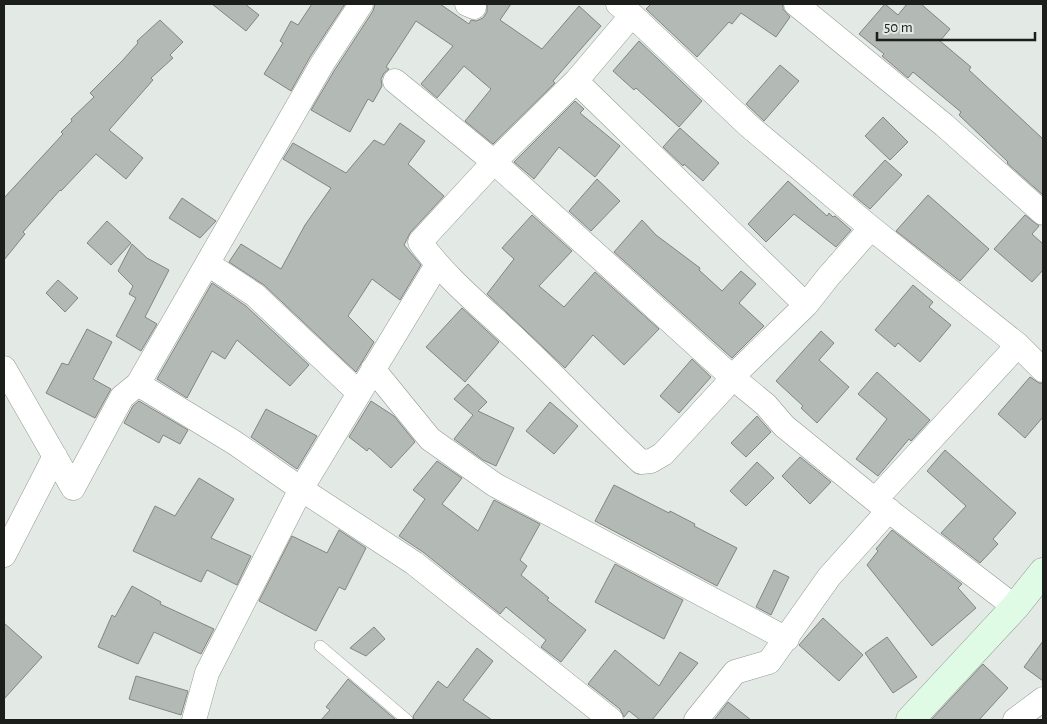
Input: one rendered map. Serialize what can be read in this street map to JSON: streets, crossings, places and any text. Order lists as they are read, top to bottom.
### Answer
{
  "scale_bar": "50 m"
}
